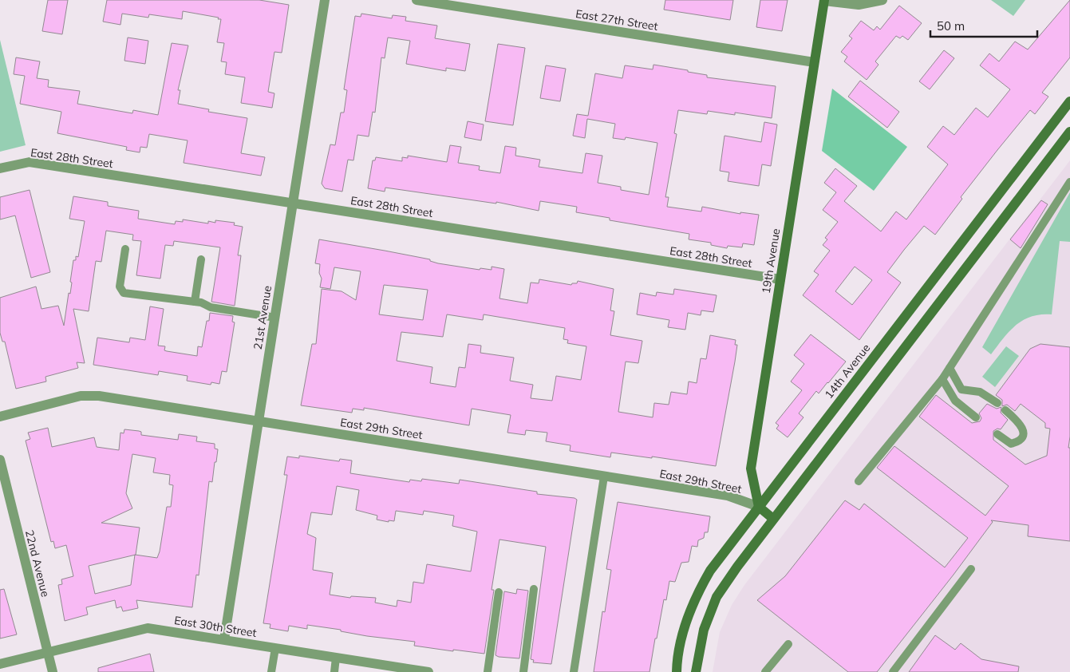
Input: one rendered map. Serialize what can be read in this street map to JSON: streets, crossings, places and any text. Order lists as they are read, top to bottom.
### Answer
{
  "streets": {
    "main road": ["19th Avenue", "14th Avenue"],
    "street": [
      "East 27th Street",
      "East 28th Street",
      "21st Avenue",
      "East 29th Street",
      "22nd Avenue",
      "East 30th Street"
    ]
  },
  "crossings": [
    ["East 27th Street", "19th Avenue"],
    ["East 28th Street", "19th Avenue"],
    ["East 28th Street", "21st Avenue"],
    ["19th Avenue", "14th Avenue"],
    ["19th Avenue", "East 29th Street"],
    ["21st Avenue", "East 29th Street"],
    ["21st Avenue", "East 30th Street"],
    ["14th Avenue", "East 29th Street"],
    ["22nd Avenue", "East 30th Street"]
  ],
  "scale_bar": "50 m"
}
